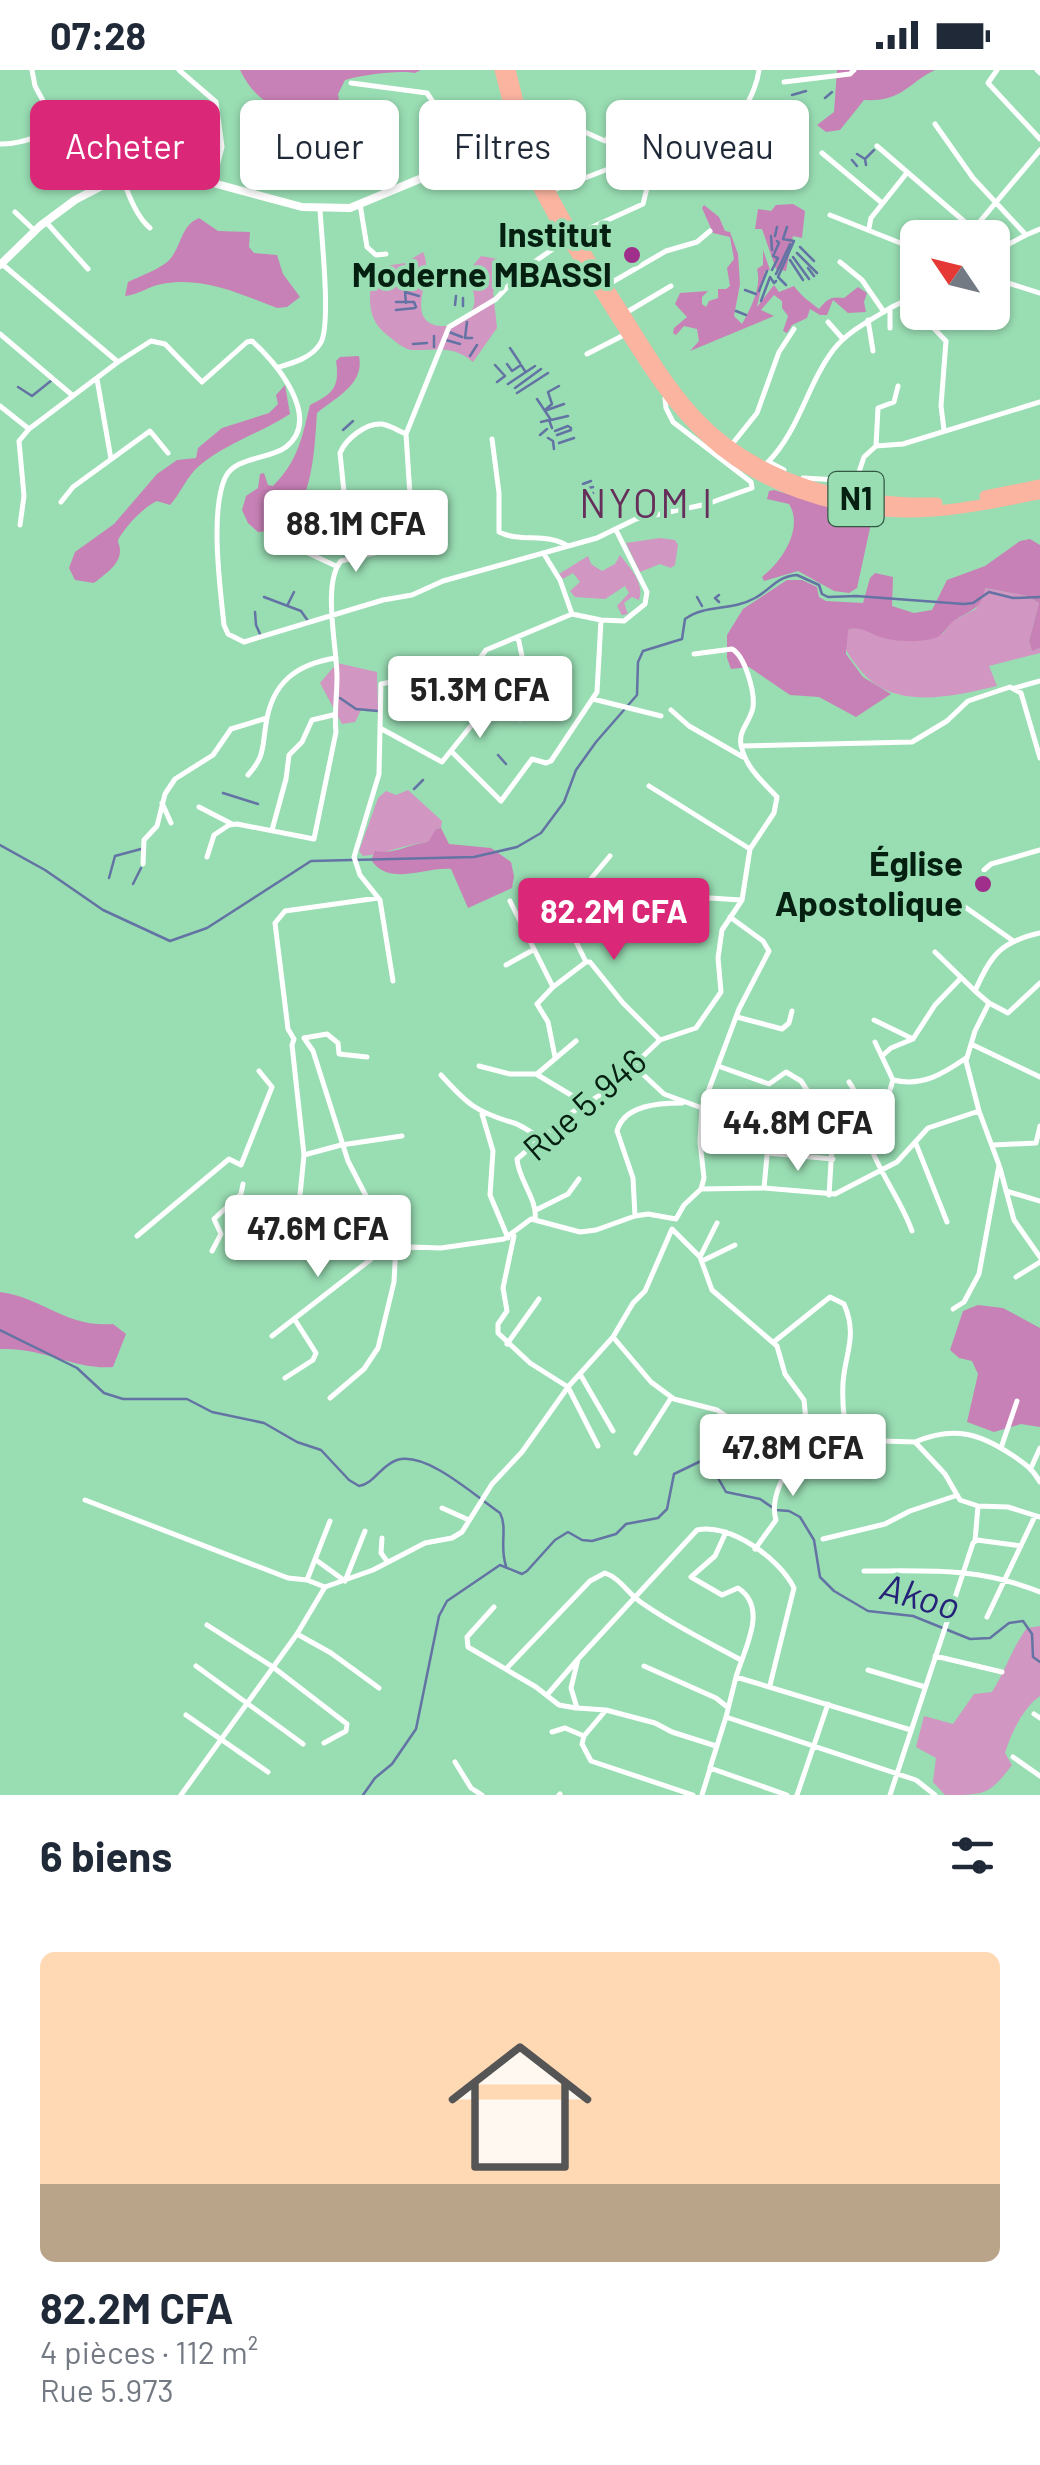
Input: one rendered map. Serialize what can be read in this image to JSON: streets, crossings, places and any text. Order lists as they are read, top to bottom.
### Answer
{
  "streets": {
    "highway": ["N1"],
    "street": ["Rue 5.946"]
  },
  "districts": ["NYOM I"],
  "water": ["Akoo"],
  "places": ["Institut Moderne MBASSI", "Église Apostolique"],
  "north": "top left",
  "page": {
    "status": "07:28",
    "chip": [
      "Acheter",
      "Louer",
      "Filtres",
      "Nouveau"
    ],
    "price": [
      "88.1M CFA",
      "51.3M CFA",
      "82.2M CFA",
      "44.8M CFA",
      "47.6M CFA",
      "47.8M CFA"
    ],
    "heading": "6 biens",
    "list": [
      {
        "name": "82.2M CFA",
        "note": "4 pièces · 112 m² · Rue 5.973"
      }
    ]
  }
}
